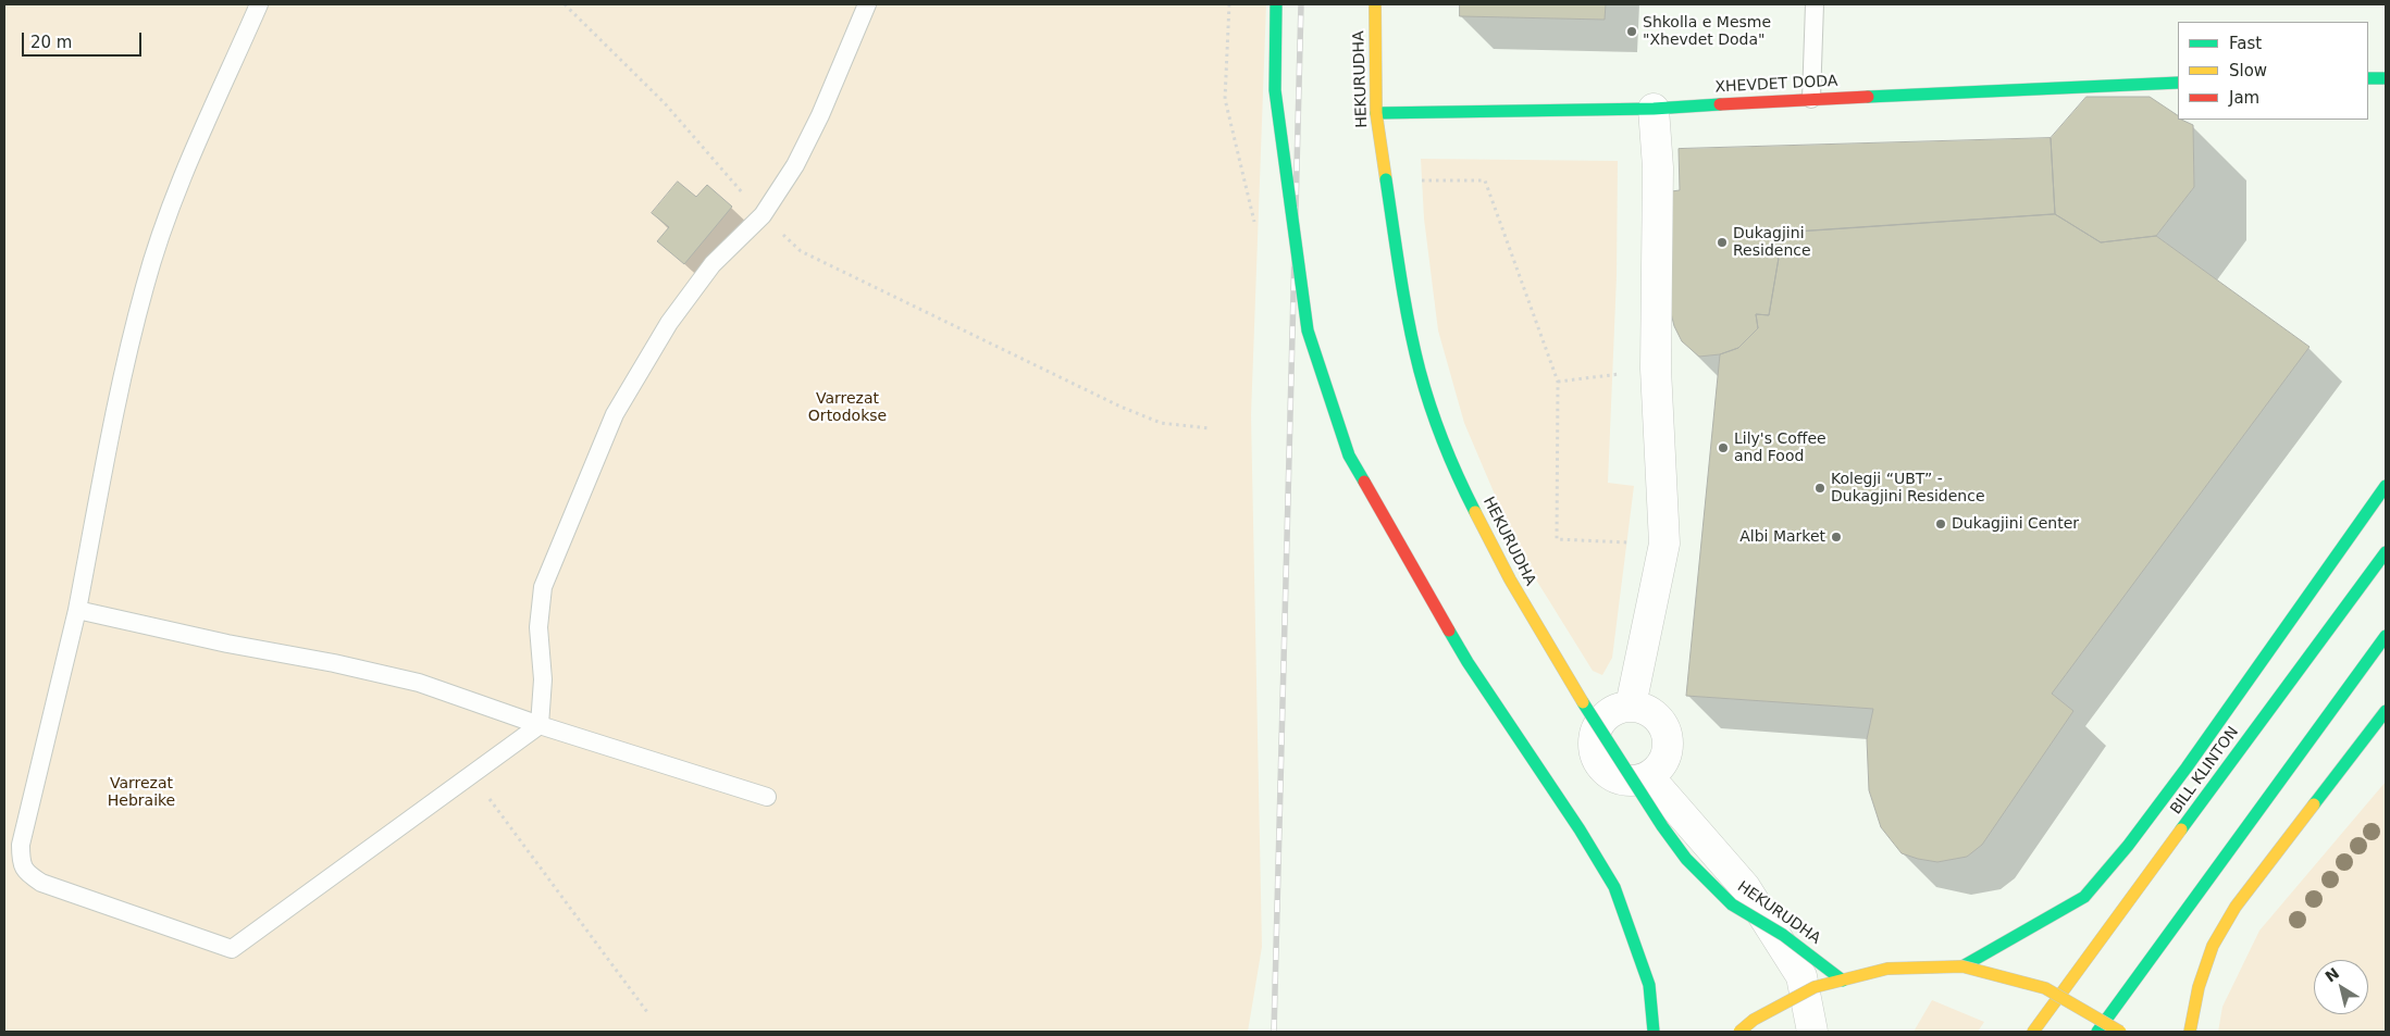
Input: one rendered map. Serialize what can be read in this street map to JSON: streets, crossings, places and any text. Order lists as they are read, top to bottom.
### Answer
{
  "streets": {
    "main road": ["HEKURUDHA", "XHEVDET DODA", "BILL KLINTON"]
  },
  "crossings": [
    ["HEKURUDHA", "XHEVDET DODA"]
  ],
  "parks": ["Varrezat Ortodokse", "Varrezat Hebraike"],
  "places": [
    "Shkolla e Mesme \"Xhevdet Doda\"",
    "Dukagjini Residence",
    "Lily's Coffee and Food",
    "Kolegji “UBT” - Dukagjini Residence",
    "Dukagjini Center",
    "Albi Market"
  ],
  "legend": ["Fast", "Slow", "Jam"],
  "scale_bar": "20 m",
  "north": "top left"
}
